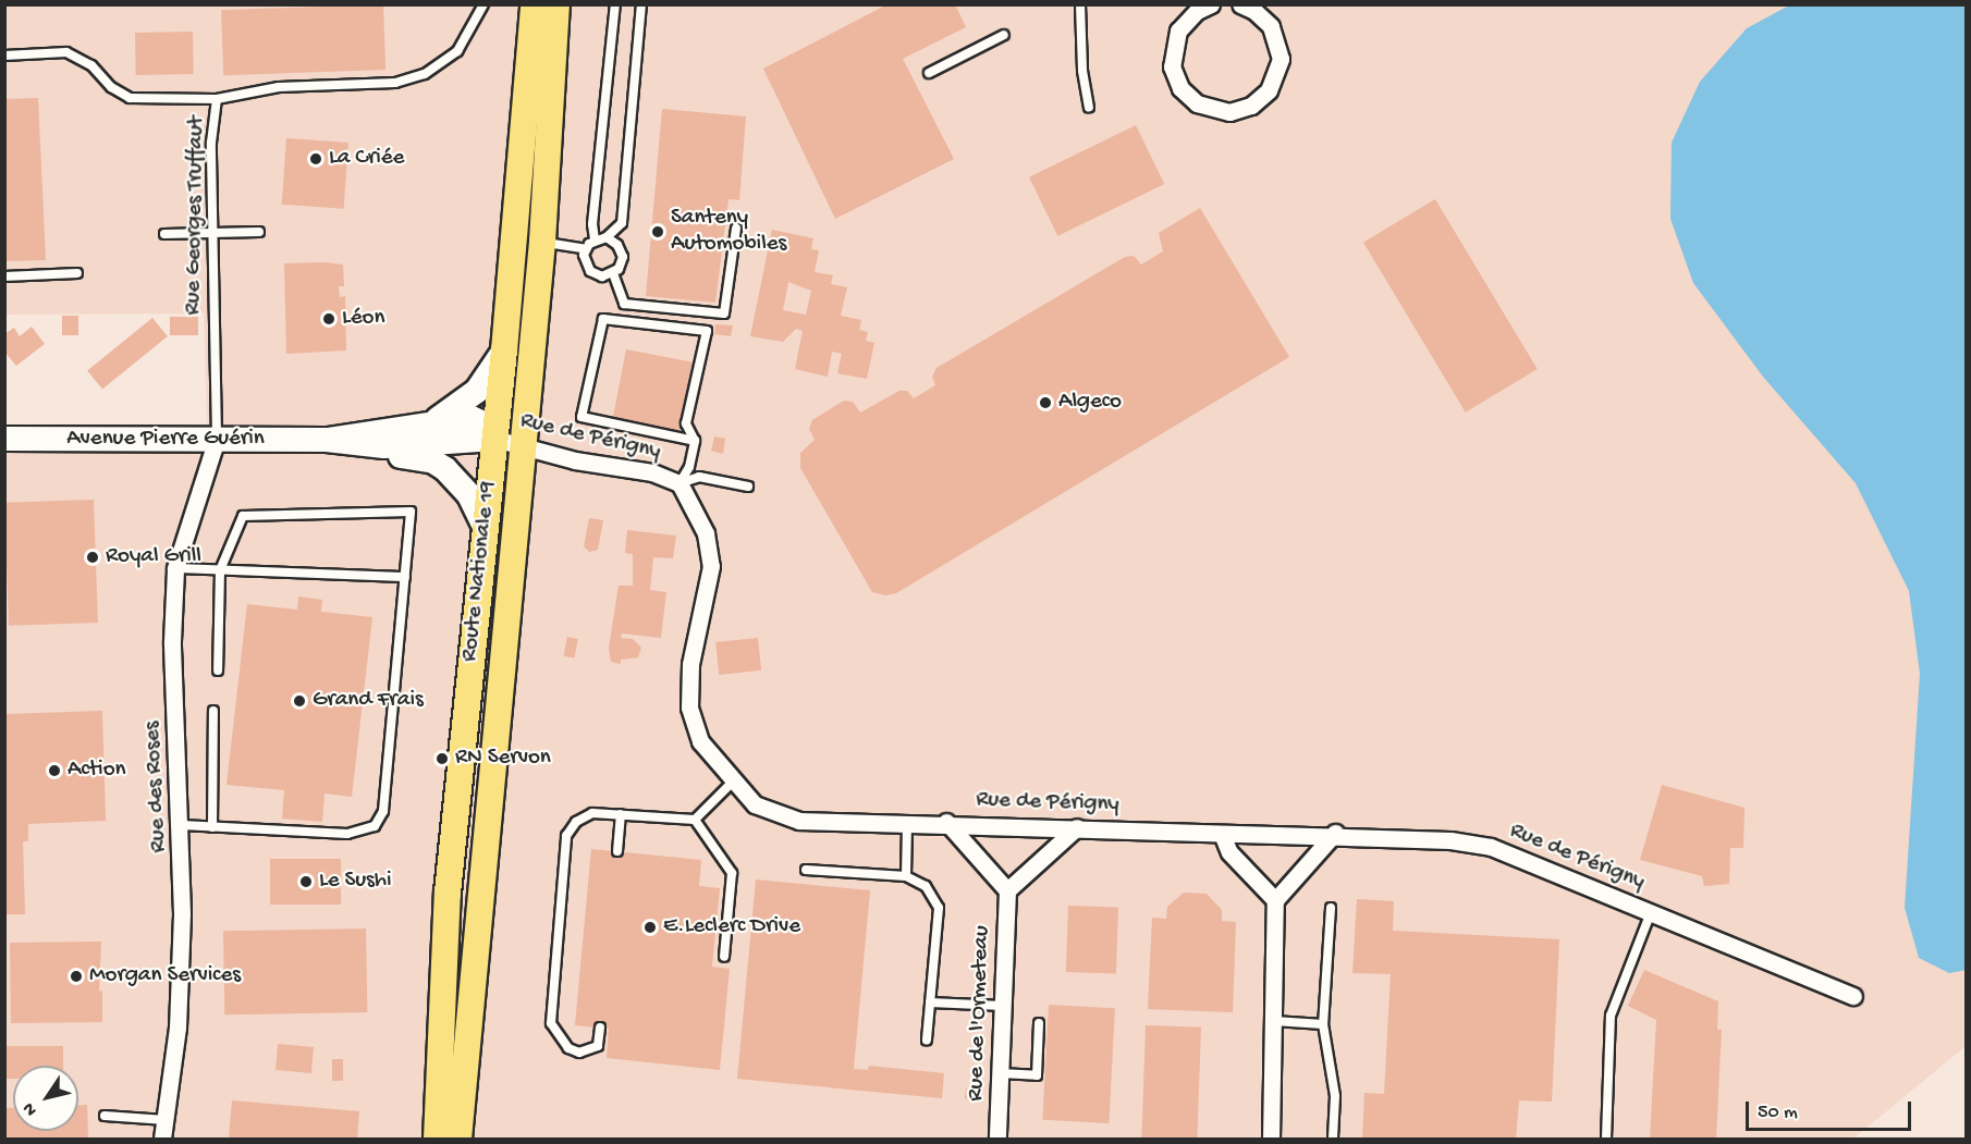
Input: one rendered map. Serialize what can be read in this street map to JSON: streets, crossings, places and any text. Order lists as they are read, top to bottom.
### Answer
{
  "streets": {
    "main road": ["Route Nationale 19"],
    "street": [
      "Rue de Périgny",
      "Avenue Pierre Guérin",
      "Rue des Roses",
      "Rue de l'Ormeteau"
    ],
    "lane": ["Rue Georges Truffaut"]
  },
  "crossings": [
    ["Rue Georges Truffaut", "Avenue Pierre Guérin"],
    ["Rue Georges Truffaut", "Rue des Roses"],
    ["Rue de Périgny", "Avenue Pierre Guérin"],
    ["Rue de Périgny", "Route Nationale 19"],
    ["Avenue Pierre Guérin", "Route Nationale 19"],
    ["Avenue Pierre Guérin", "Rue des Roses"]
  ],
  "places": [
    "La Criée",
    "Santeny Automobiles",
    "Léon",
    "Algeco",
    "Royal Grill",
    "Grand Frais",
    "RN Servon",
    "Action",
    "Le Sushi",
    "E.Leclerc Drive",
    "Morgan Services"
  ],
  "scale_bar": "50 m",
  "north": "bottom left"
}
